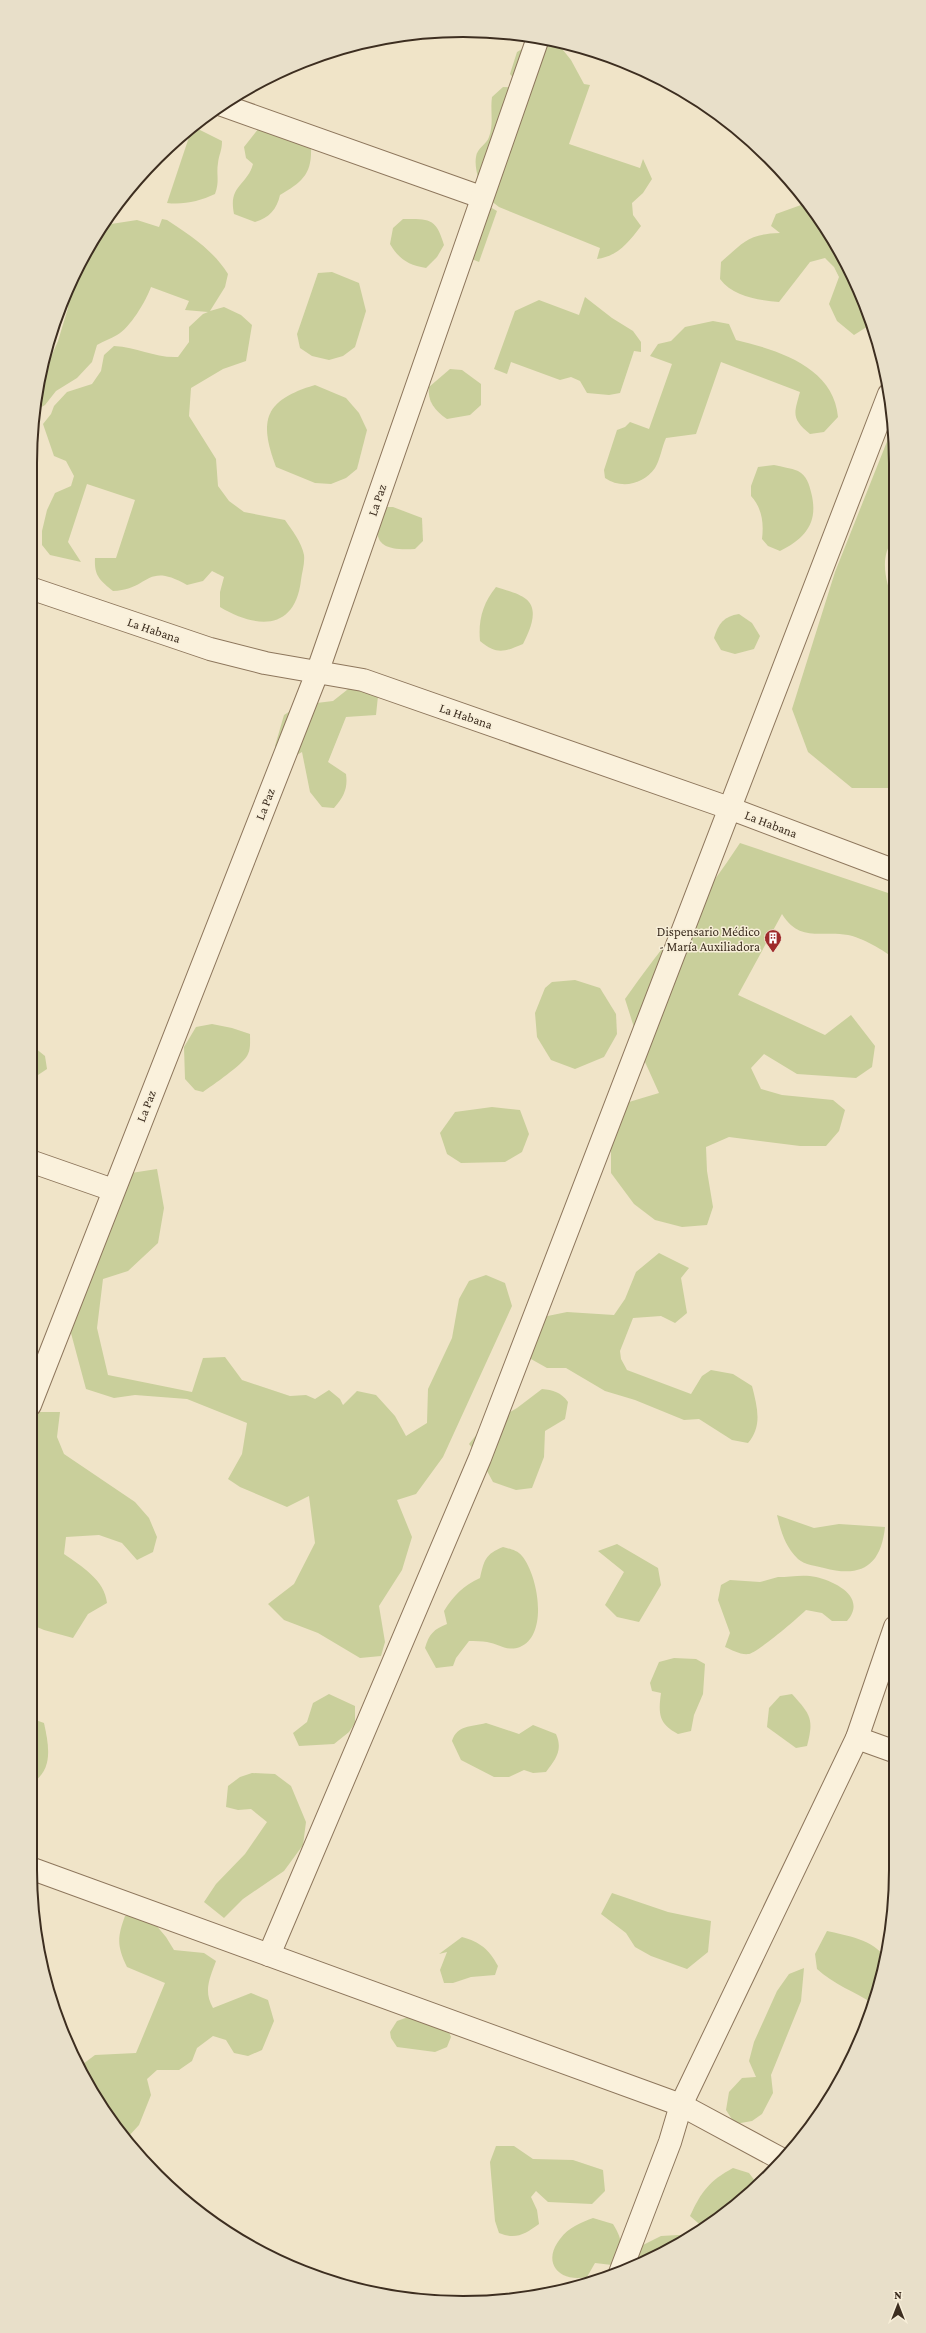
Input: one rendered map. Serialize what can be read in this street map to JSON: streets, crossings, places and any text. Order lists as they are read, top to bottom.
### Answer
{
  "streets": {
    "street": ["La Paz", "La Habana"]
  },
  "crossings": [
    ["La Paz", "La Habana"]
  ],
  "places": {
    "building": ["Dispensario Médico - María Auxiliadora"]
  },
  "north": "top"
}
